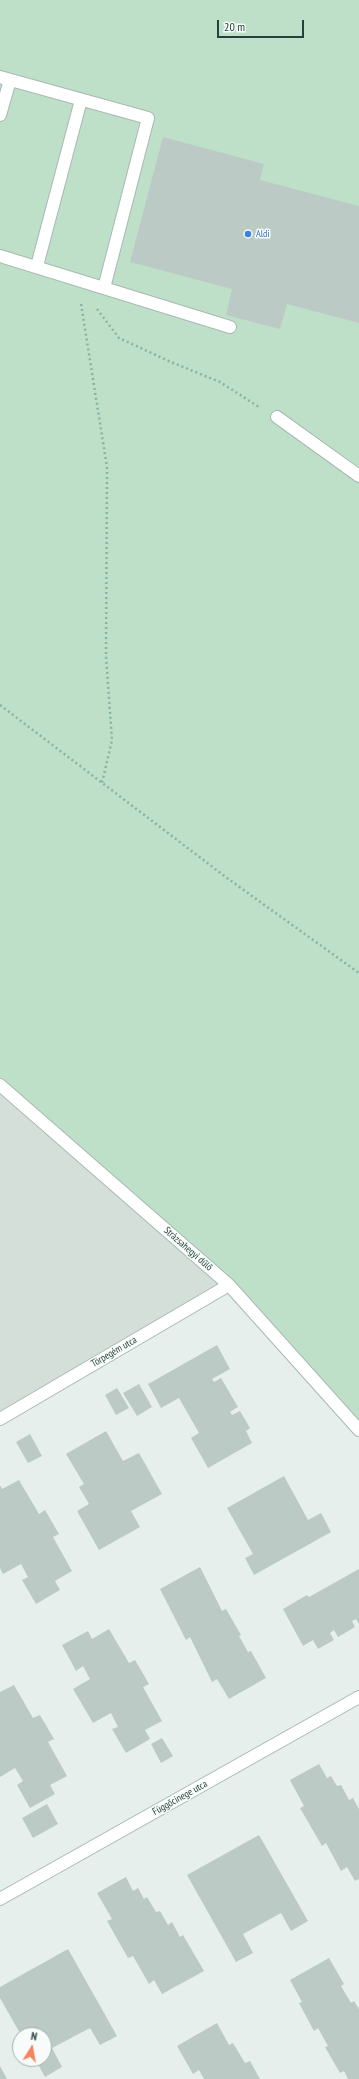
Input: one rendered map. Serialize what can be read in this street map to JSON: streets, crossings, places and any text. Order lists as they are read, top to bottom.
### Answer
{
  "streets": {
    "street": ["Strázsahegyi dűlő", "Törpegém utca", "Függőcinege utca"]
  },
  "crossings": [
    ["Strázsahegyi dűlő", "Törpegém utca"]
  ],
  "places": ["Aldi"],
  "scale_bar": "20 m",
  "north": "top"
}
